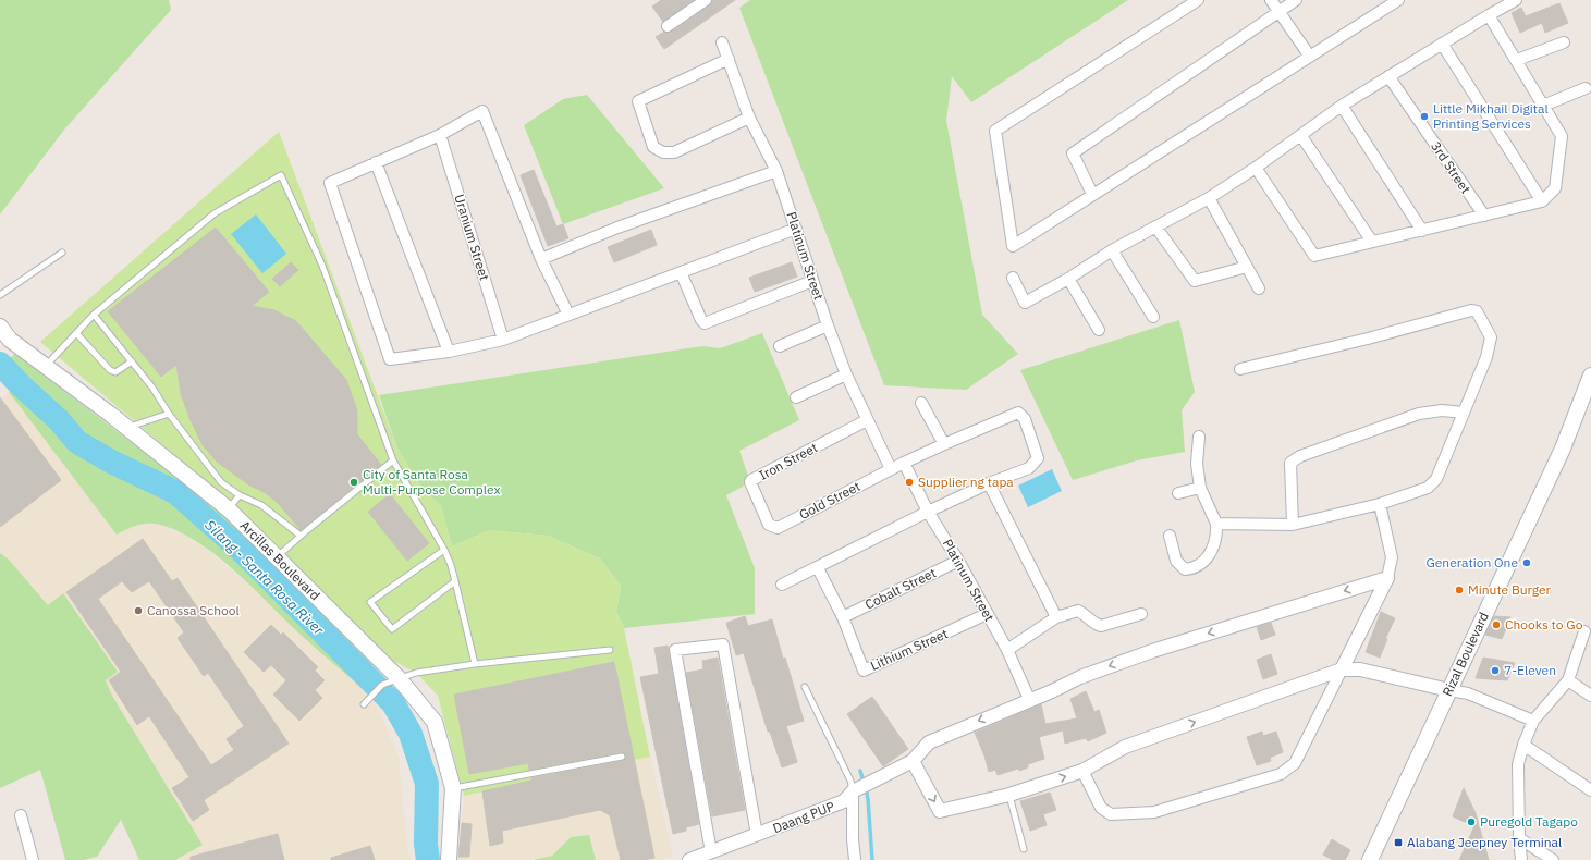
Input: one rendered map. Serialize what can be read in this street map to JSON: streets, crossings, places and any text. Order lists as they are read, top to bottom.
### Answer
{
  "streets": {
    "main road": ["Arcillas Boulevard", "Rizal Boulevard"],
    "street": [
      "3rd Street",
      "Uranium Street",
      "Platinum Street",
      "Iron Street",
      "Gold Street",
      "Cobalt Street",
      "Lithium Street",
      "Daang PUP"
    ]
  },
  "crossings": [
    ["Platinum Street", "Iron Street"],
    ["Platinum Street", "Gold Street"],
    ["Platinum Street", "Cobalt Street"],
    ["Platinum Street", "Lithium Street"],
    ["Iron Street", "Gold Street"],
    ["Cobalt Street", "Lithium Street"]
  ],
  "water": ["Silang - Santa Rosa River"],
  "places": {
    "other": [
      "Little Mikhail Digital Printing Services",
      "City of Santa Rosa Multi-Purpose Complex",
      "Supplier ng tapa",
      "Generation One",
      "Minute Burger",
      "Canossa School",
      "Chooks to Go",
      "7-Eleven",
      "Puregold Tagapo"
    ],
    "transit": ["Alabang Jeepney Terminal"]
  }
}
